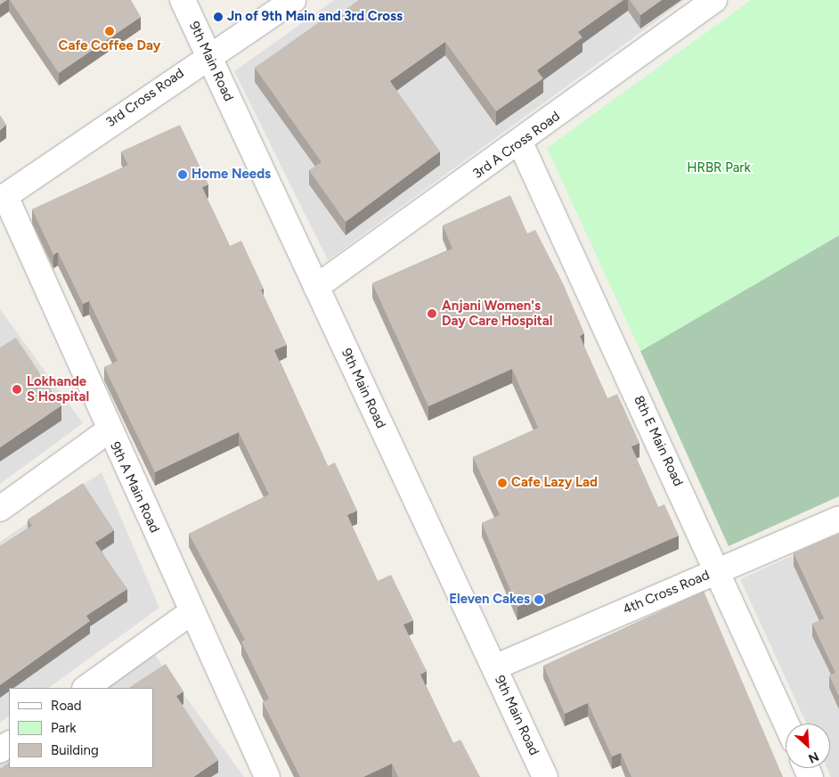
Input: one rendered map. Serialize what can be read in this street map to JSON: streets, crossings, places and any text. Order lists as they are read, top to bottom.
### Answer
{
  "streets": {
    "street": [
      "9th Main Road",
      "3rd Cross Road",
      "3rd A Cross Road",
      "8th E Main Road",
      "9th A Main Road",
      "4th Cross Road"
    ]
  },
  "crossings": [
    ["9th Main Road", "3rd Cross Road"],
    ["9th Main Road", "3rd A Cross Road"],
    ["9th Main Road", "4th Cross Road"],
    ["3rd Cross Road", "9th A Main Road"],
    ["3rd A Cross Road", "8th E Main Road"],
    ["8th E Main Road", "4th Cross Road"]
  ],
  "parks": ["HRBR Park"],
  "places": [
    "Jn of 9th Main and 3rd Cross",
    "Cafe Coffee Day",
    "Home Needs",
    "Anjani Women's Day Care Hospital",
    "Lokhande S Hospital",
    "Cafe Lazy Lad",
    "Eleven Cakes"
  ],
  "legend": ["Road", "Park", "Building"],
  "north": "bottom right"
}
